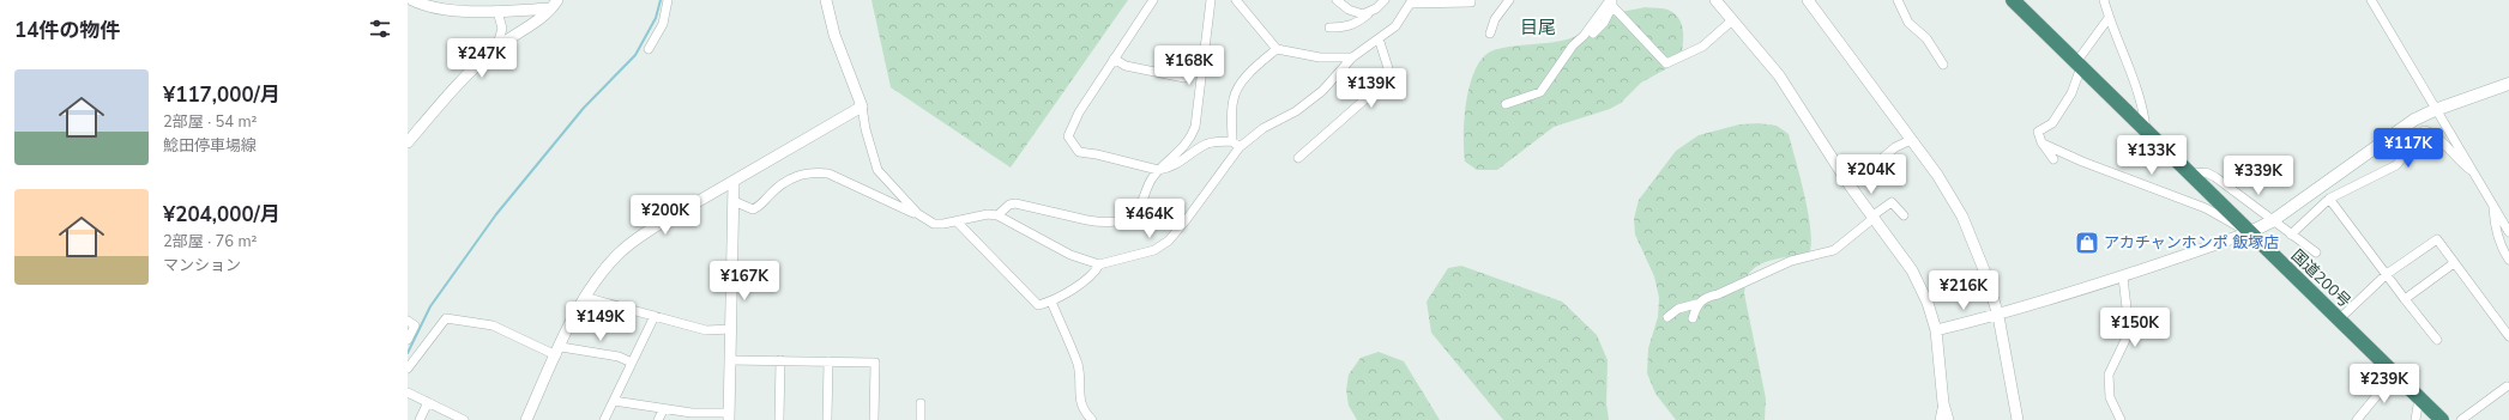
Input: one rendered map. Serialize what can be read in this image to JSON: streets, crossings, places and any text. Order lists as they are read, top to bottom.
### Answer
{
  "streets": {
    "highway": ["国道200号"]
  },
  "districts": ["目尾"],
  "places": {
    "shop": ["アカチャンホンポ 飯塚店"]
  },
  "page": {
    "heading": "14件の物件",
    "price": [
      "¥247K",
      "¥168K",
      "¥139K",
      "¥117K",
      "¥133K",
      "¥204K",
      "¥339K",
      "¥200K",
      "¥464K",
      "¥167K",
      "¥216K",
      "¥149K",
      "¥150K",
      "¥239K"
    ],
    "list": [
      {
        "name": "¥117,000/月",
        "note": "2部屋 · 54 m² · 鯰田停車場線"
      },
      {
        "name": "¥204,000/月",
        "note": "2部屋 · 76 m² · マンション"
      }
    ]
  }
}
